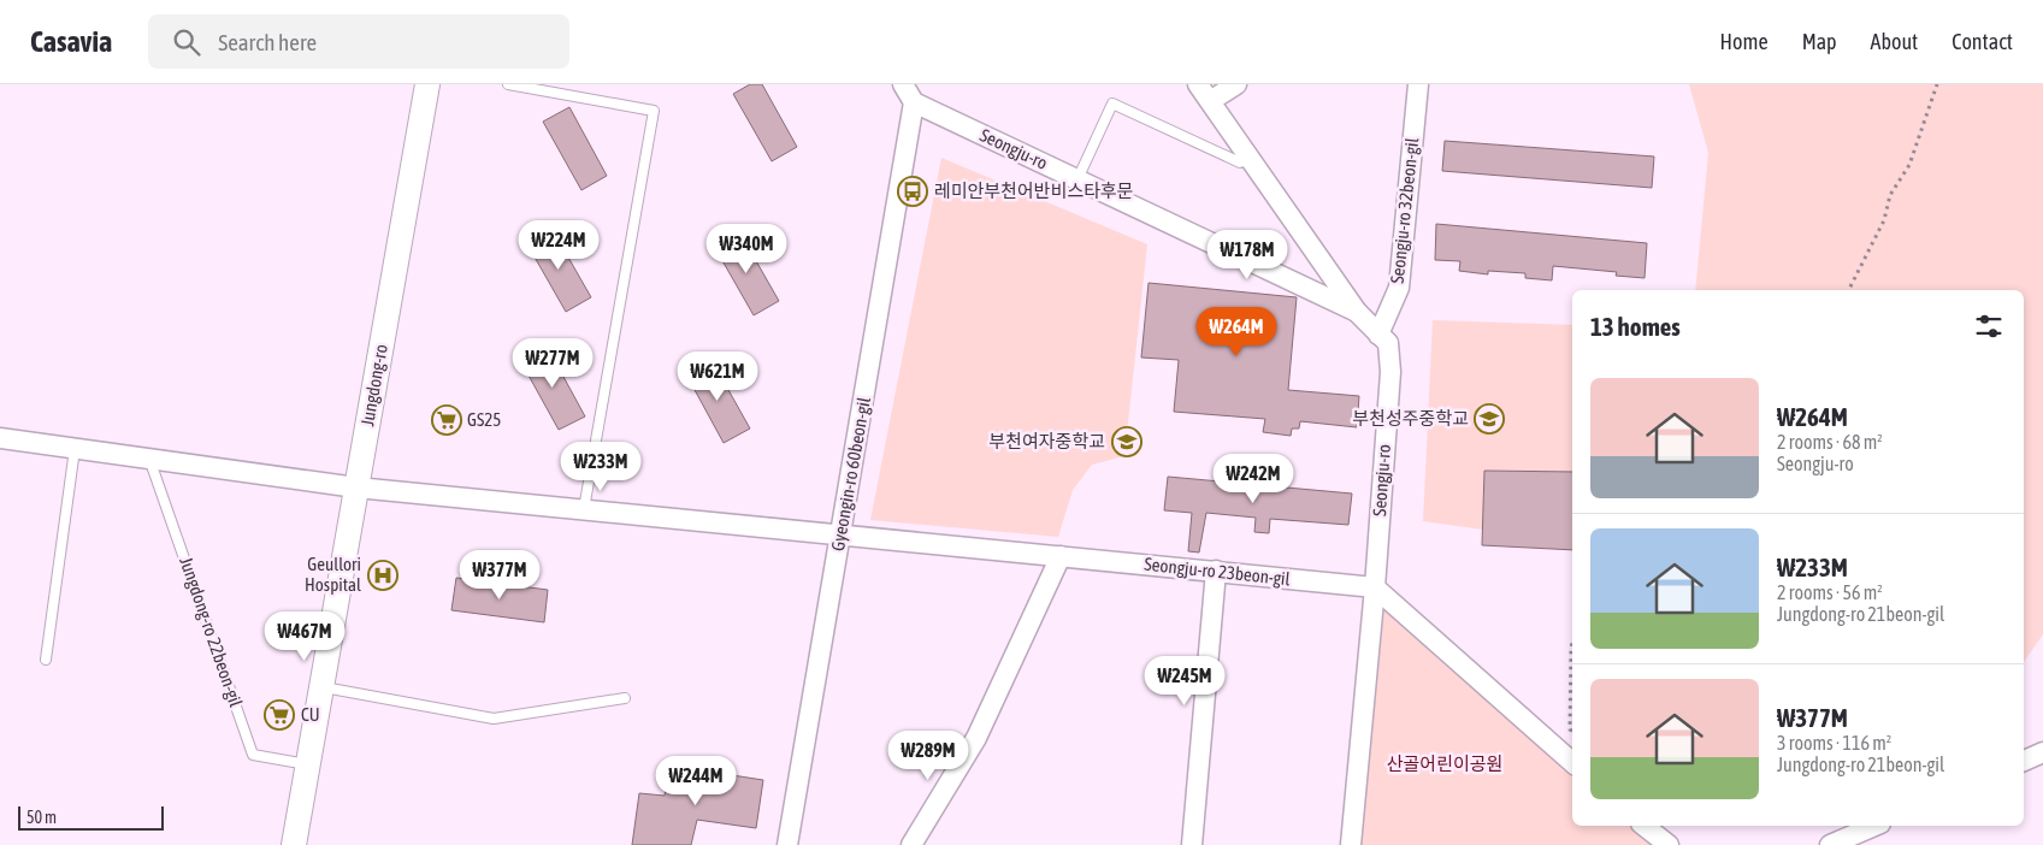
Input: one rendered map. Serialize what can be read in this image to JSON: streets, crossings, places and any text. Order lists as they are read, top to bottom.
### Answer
{
  "streets": {
    "street": [
      "Seongju-ro",
      "Seongju-ro 32beon-gil",
      "Jungdong-ro",
      "Gyeongin-ro 60beon-gil",
      "Seongju-ro 23beon-gil"
    ],
    "lane": ["Jungdong-ro 22beon-gil"]
  },
  "crossings": [
    ["Seongju-ro", "Seongju-ro 32beon-gil"],
    ["Seongju-ro", "Gyeongin-ro 60beon-gil"],
    ["Seongju-ro", "Seongju-ro 23beon-gil"],
    ["Jungdong-ro", "Seongju-ro 23beon-gil"],
    ["Jungdong-ro", "Jungdong-ro 22beon-gil"],
    ["Gyeongin-ro 60beon-gil", "Seongju-ro 23beon-gil"]
  ],
  "parks": ["산골어린이공원"],
  "places": {
    "bus stop": ["레미안부천어반비스타후문"],
    "school or university": ["부천성주중학교", "부천여자중학교"],
    "supermarket": ["GS25", "CU"],
    "hospital": ["Geullori Hospital"]
  },
  "scale_bar": "50 m",
  "page": {
    "header": "Casavia",
    "search": "Search here",
    "nav": [
      "Home",
      "Map",
      "About",
      "Contact"
    ],
    "price": [
      "₩224M",
      "₩340M",
      "₩178M",
      "₩264M",
      "₩277M",
      "₩621M",
      "₩233M",
      "₩242M",
      "₩377M",
      "₩467M",
      "₩245M",
      "₩289M",
      "₩244M"
    ],
    "heading": "13 homes",
    "list": [
      {
        "name": "₩264M",
        "note": "2 rooms · 68 m² · Seongju-ro"
      },
      {
        "name": "₩233M",
        "note": "2 rooms · 56 m² · Jungdong-ro 21beon-gil"
      },
      {
        "name": "₩377M",
        "note": "3 rooms · 116 m² · Jungdong-ro 21beon-gil"
      }
    ],
    "scale": "50 m"
  }
}
